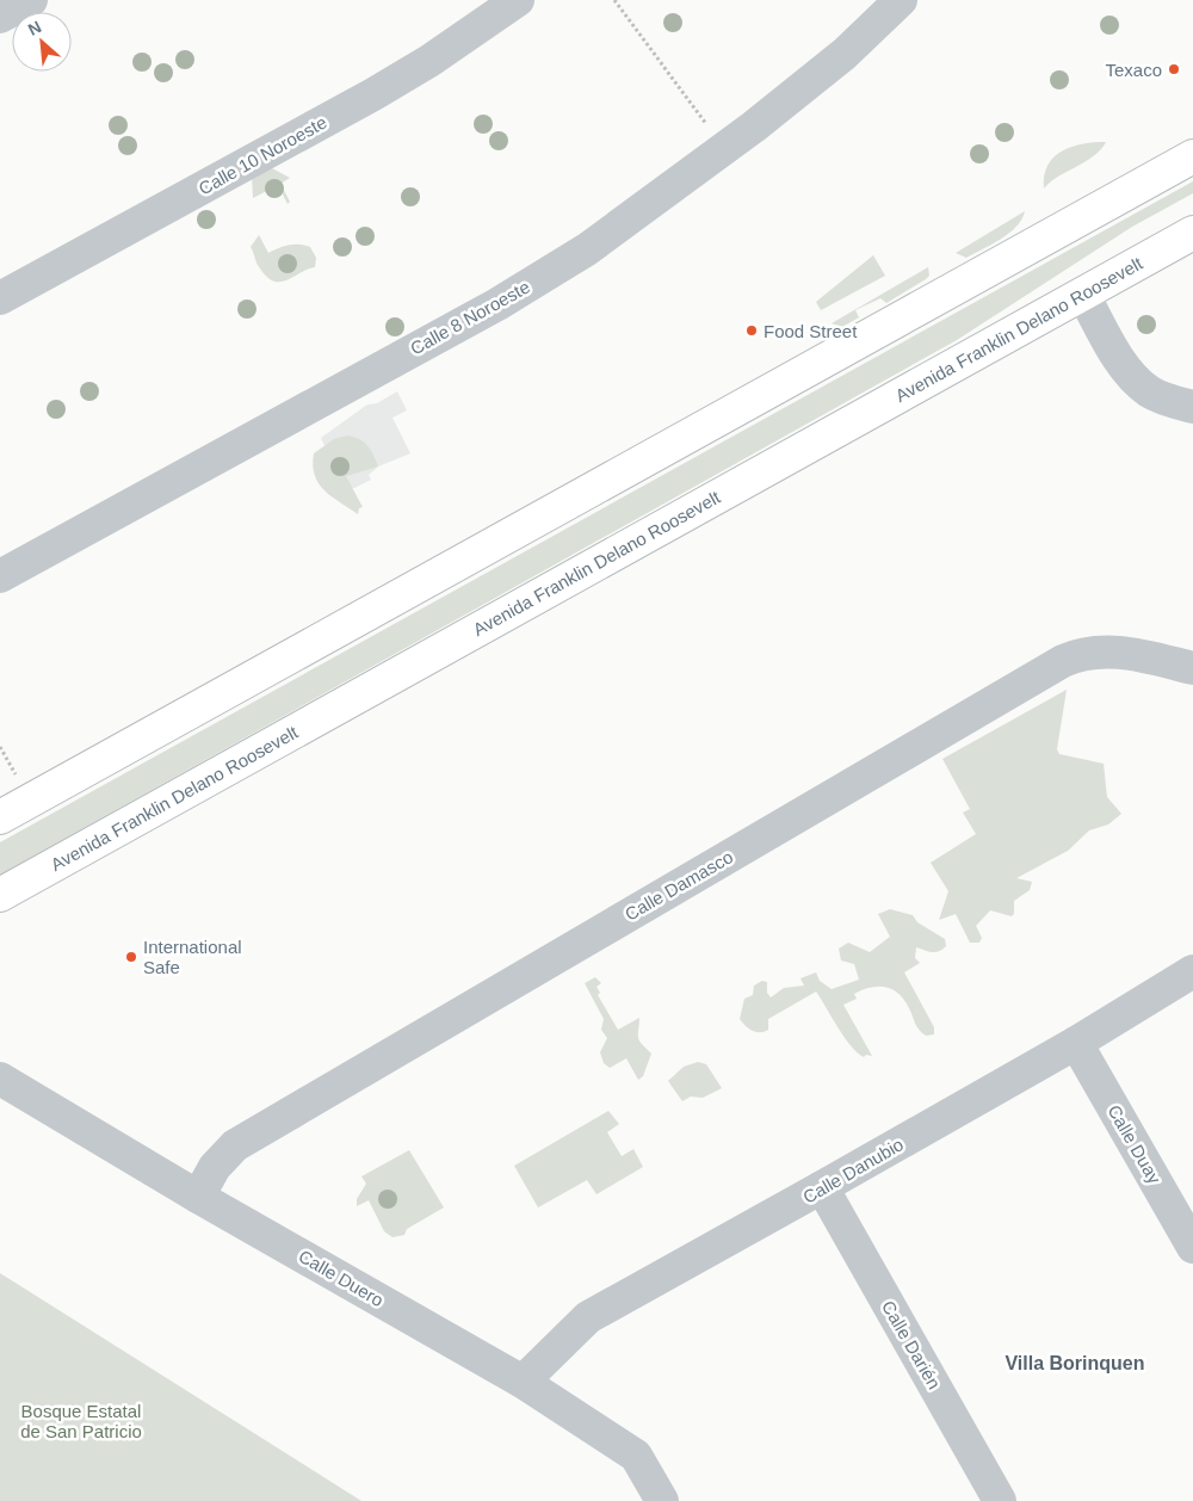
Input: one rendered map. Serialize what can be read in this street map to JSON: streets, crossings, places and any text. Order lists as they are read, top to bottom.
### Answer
{
  "streets": {
    "main road": ["Avenida Franklin Delano Roosevelt"],
    "street": [
      "Calle 10 Noroeste",
      "Calle 8 Noroeste",
      "Calle Damasco",
      "Calle Duay",
      "Calle Danubio",
      "Calle Duero",
      "Calle Darién"
    ]
  },
  "crossings": [
    ["Calle Damasco", "Calle Duero"],
    ["Calle Duay", "Calle Danubio"],
    ["Calle Danubio", "Calle Duero"],
    ["Calle Danubio", "Calle Darién"]
  ],
  "districts": ["Villa Borinquen"],
  "parks": ["Bosque Estatal de San Patricio"],
  "places": ["Texaco", "Food Street", "International Safe"],
  "north": "top left"
}
